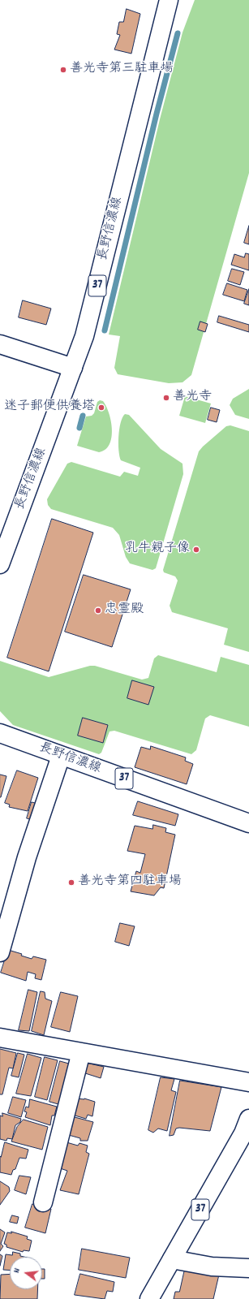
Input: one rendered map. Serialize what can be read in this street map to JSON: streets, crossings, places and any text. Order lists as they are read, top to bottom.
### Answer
{
  "streets": {
    "main road": ["長野信濃線", "37"]
  },
  "places": [
    "善光寺第三駐車場",
    "善光寺",
    "迷子郵便供養塔",
    "乳牛親子像",
    "忠霊殿",
    "善光寺第四駐車場"
  ],
  "north": "left"
}
